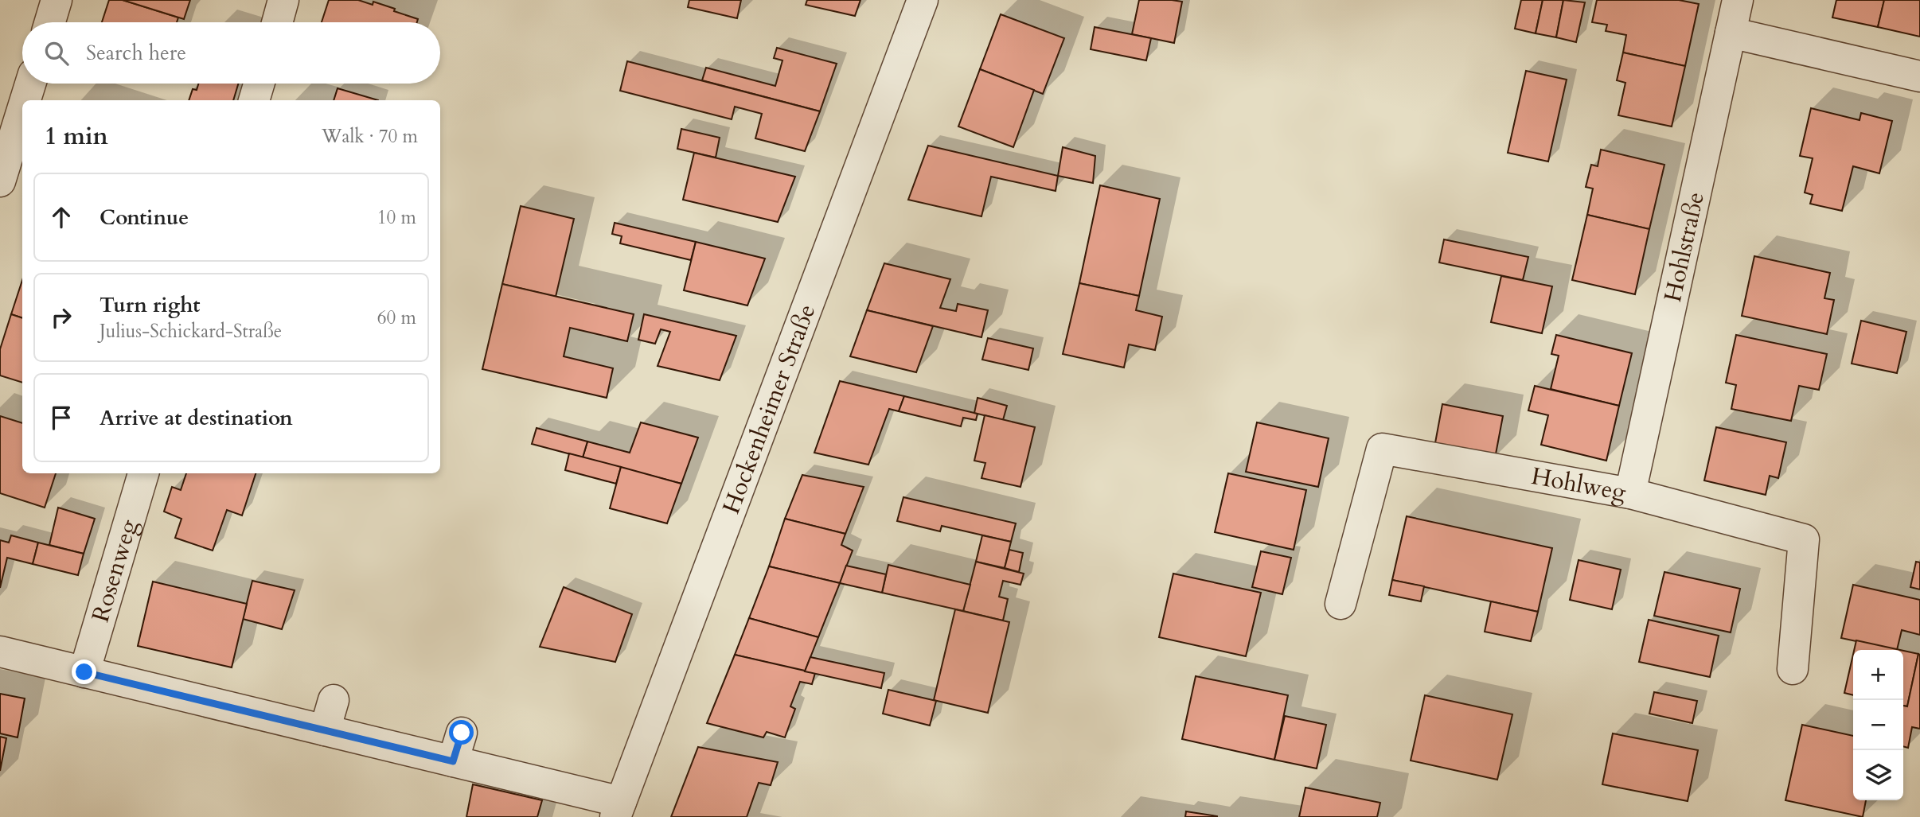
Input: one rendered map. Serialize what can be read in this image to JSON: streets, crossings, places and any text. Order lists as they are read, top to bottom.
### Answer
{
  "streets": {
    "street": [
      "Hohlstraße",
      "Hockenheimer Straße",
      "Hohlweg",
      "Rosenweg"
    ]
  },
  "crossings": [
    ["Hohlstraße", "Hohlweg"]
  ],
  "page": {
    "search": "Search here",
    "heading": ["1 min", "Walk · 70 m"],
    "list": [
      ["Continue", "10 m"],
      ["Turn right", "Julius-Schickard-Straße", "60 m"],
      "Arrive at destination"
    ],
    "map_buttons": ["+", "−"]
  }
}
